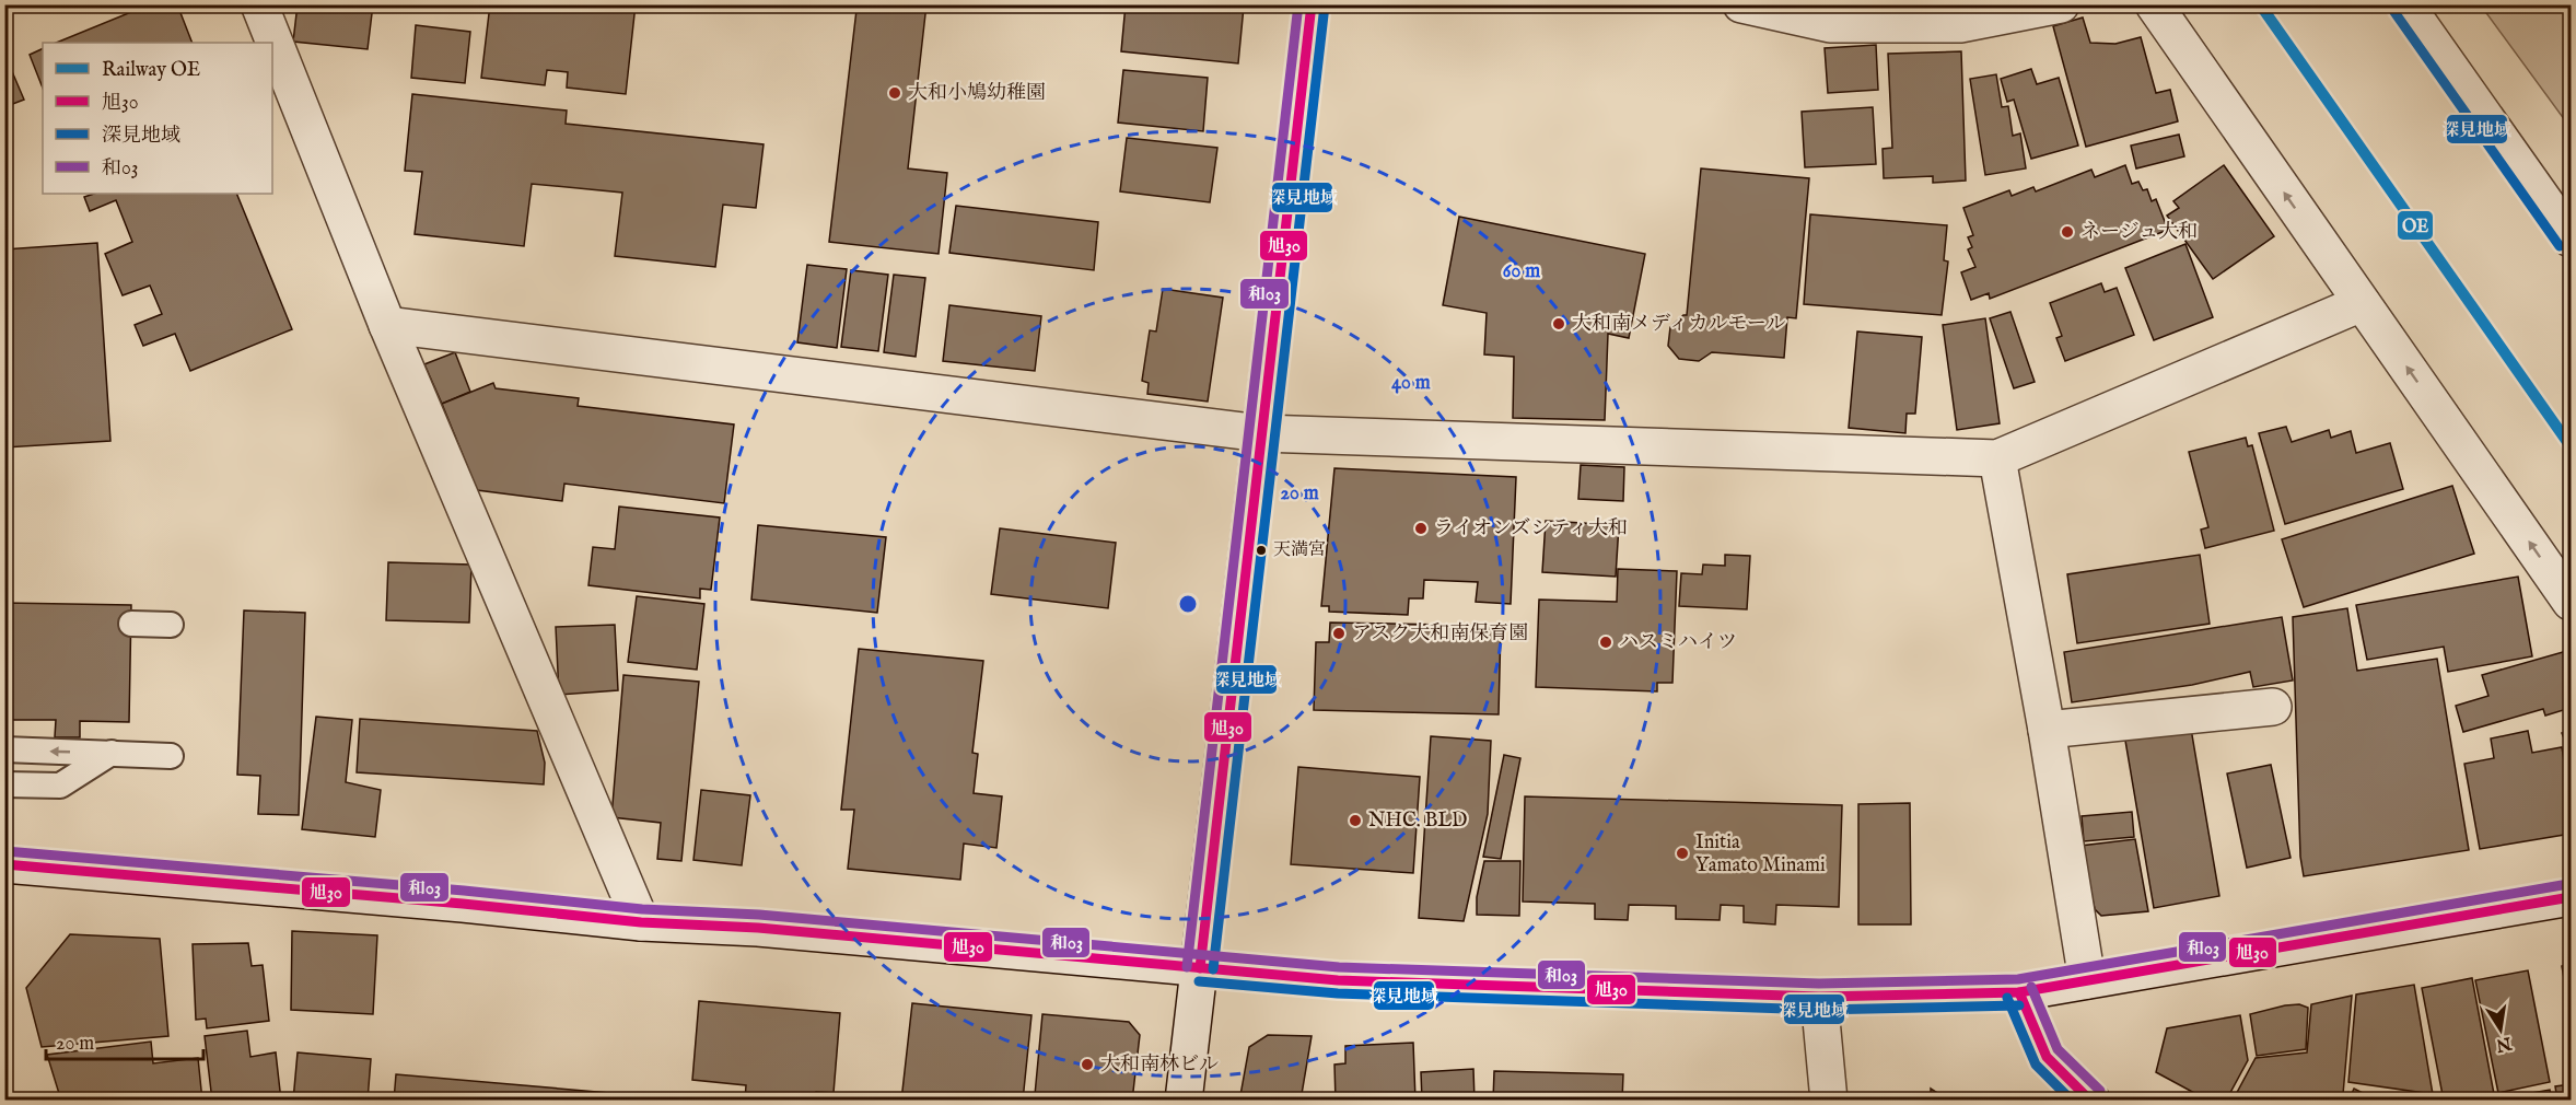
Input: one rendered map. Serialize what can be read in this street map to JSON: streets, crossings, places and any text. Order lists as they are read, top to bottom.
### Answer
{
  "places": [
    "大和小鳩幼稚園",
    "ネージュ大和",
    "大和南メディカルモール",
    "ライオンズシティ大和",
    "天満宮",
    "アスク大和南保育園",
    "ハスミハイツ",
    "NHC. BLD",
    "Initia Yamato Minami",
    "大和南林ビル"
  ],
  "lines": [
    "rail line OE",
    "transit line 旭30",
    "transit line 和03",
    "transit line 深見地域"
  ],
  "legend": [
    "Railway OE",
    "旭30",
    "深見地域",
    "和03"
  ],
  "scale_bar": "20 m",
  "north": "bottom",
  "rings": ["60 m", "40 m", "20 m"]
}
